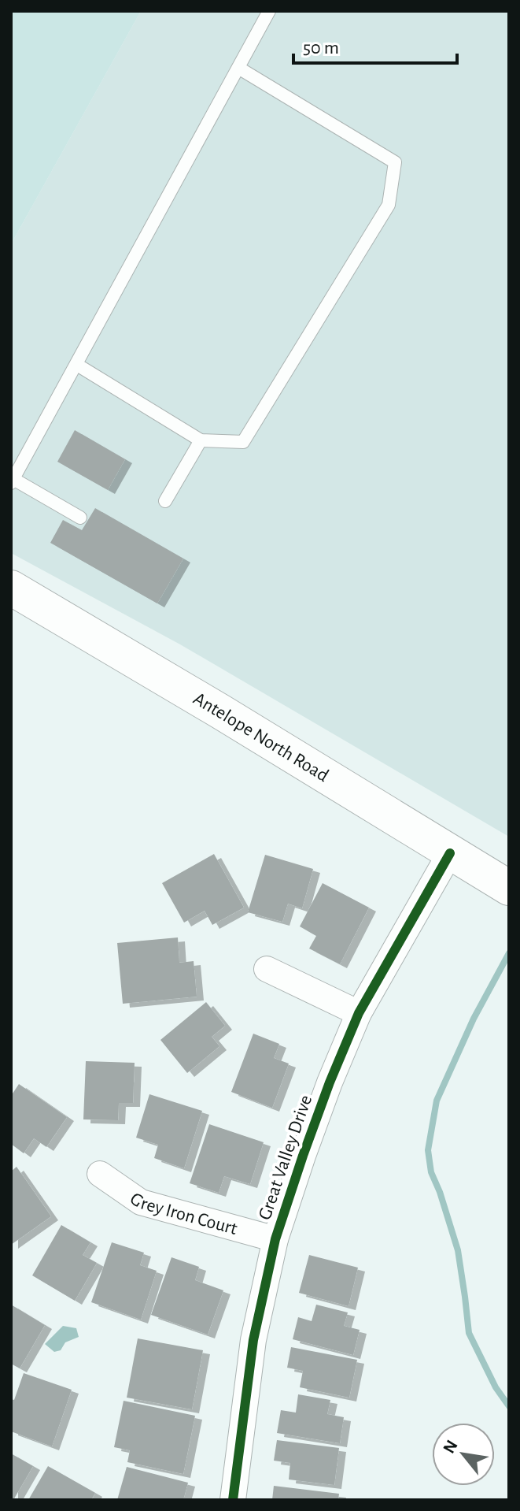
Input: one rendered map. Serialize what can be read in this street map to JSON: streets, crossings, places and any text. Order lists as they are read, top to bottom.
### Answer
{
  "streets": {
    "main road": ["Antelope North Road"],
    "street": ["Great Valley Drive", "Grey Iron Court"]
  },
  "crossings": [
    ["Antelope North Road", "Great Valley Drive"],
    ["Great Valley Drive", "Grey Iron Court"]
  ],
  "scale_bar": "50 m",
  "north": "top left"
}
